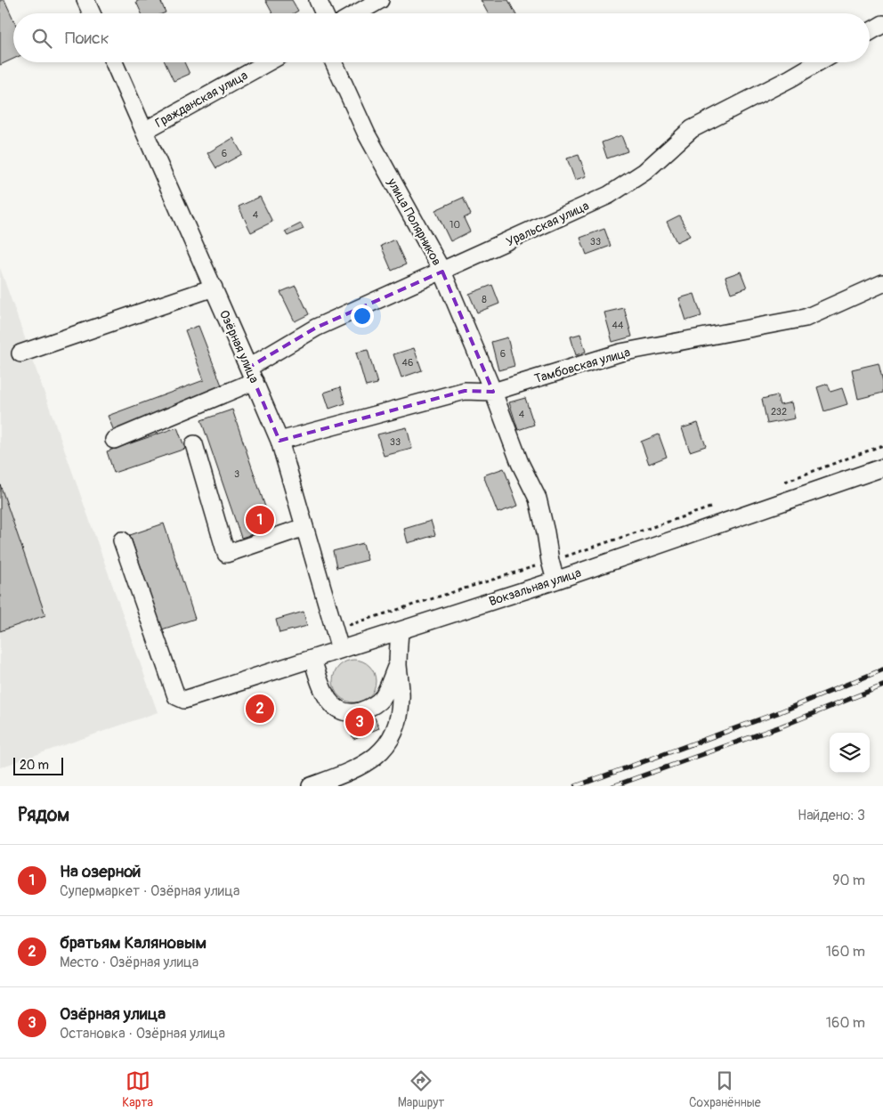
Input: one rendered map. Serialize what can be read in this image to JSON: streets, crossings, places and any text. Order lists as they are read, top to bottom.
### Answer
{
  "streets": {
    "street": [
      "Гражданская улица",
      "улица Полярников",
      "Уральская улица",
      "Озёрная улица",
      "Тамбовская улица",
      "Вокзальная улица"
    ]
  },
  "crossings": [
    ["Гражданская улица", "Озёрная улица"],
    ["улица Полярников", "Уральская улица"],
    ["улица Полярников", "Тамбовская улица"],
    ["улица Полярников", "Вокзальная улица"],
    ["Уральская улица", "Озёрная улица"],
    ["Озёрная улица", "Тамбовская улица"],
    ["Озёрная улица", "Вокзальная улица"]
  ],
  "house_numbers": [
    "6",
    "4",
    "10",
    "33",
    "8",
    "44",
    "6",
    "46",
    "232",
    "4",
    "33",
    "3"
  ],
  "scale_bar": "20 m",
  "page": {
    "search": "Поиск",
    "pins": ["1", "2", "3"],
    "scale": "20 m",
    "heading": ["Рядом", "Найдено: 3"],
    "list": [
      {
        "mark": "1",
        "name": "На озерной",
        "note": "Супермаркет · Озёрная улица",
        "value": "90 m"
      },
      {
        "mark": "2",
        "name": "братьям Каляновым",
        "note": "Место · Озёрная улица",
        "value": "160 m"
      },
      {
        "mark": "3",
        "name": "Озёрная улица",
        "note": "Остановка · Озёрная улица",
        "value": "160 m"
      }
    ],
    "nav": ["Карта", "Маршрут", "Сохранённые"]
  }
}
